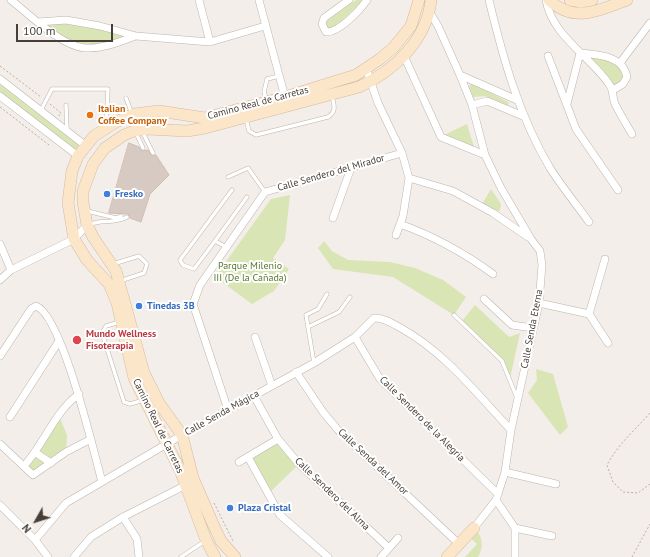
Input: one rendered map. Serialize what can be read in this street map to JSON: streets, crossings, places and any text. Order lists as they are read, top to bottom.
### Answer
{
  "streets": {
    "street": [
      "Camino Real de Carretas",
      "Calle Sendero del Mirador",
      "Calle Senda Eterna",
      "Calle Senda Mágica",
      "Calle Sendero de la Alegria",
      "Calle Senda del Amor",
      "Calle Sendero del Alma"
    ]
  },
  "crossings": [
    ["Camino Real de Carretas", "Calle Senda Eterna"],
    ["Camino Real de Carretas", "Calle Senda Mágica"],
    ["Calle Sendero del Mirador", "Calle Senda Mágica"],
    ["Calle Senda Eterna", "Calle Senda Mágica"],
    ["Calle Senda Eterna", "Calle Sendero de la Alegria"],
    ["Calle Senda Eterna", "Calle Senda del Amor"],
    ["Calle Senda Mágica", "Calle Sendero de la Alegria"],
    ["Calle Senda Mágica", "Calle Senda del Amor"],
    ["Calle Senda Mágica", "Calle Sendero del Alma"]
  ],
  "parks": ["Parque Milenio III (De la Cañada)"],
  "places": [
    "Italian Coffee Company",
    "Fresko",
    "Tinedas 3B",
    "Mundo Wellness Fisoterapia",
    "Plaza Cristal"
  ],
  "scale_bar": "100 m",
  "north": "bottom left"
}
